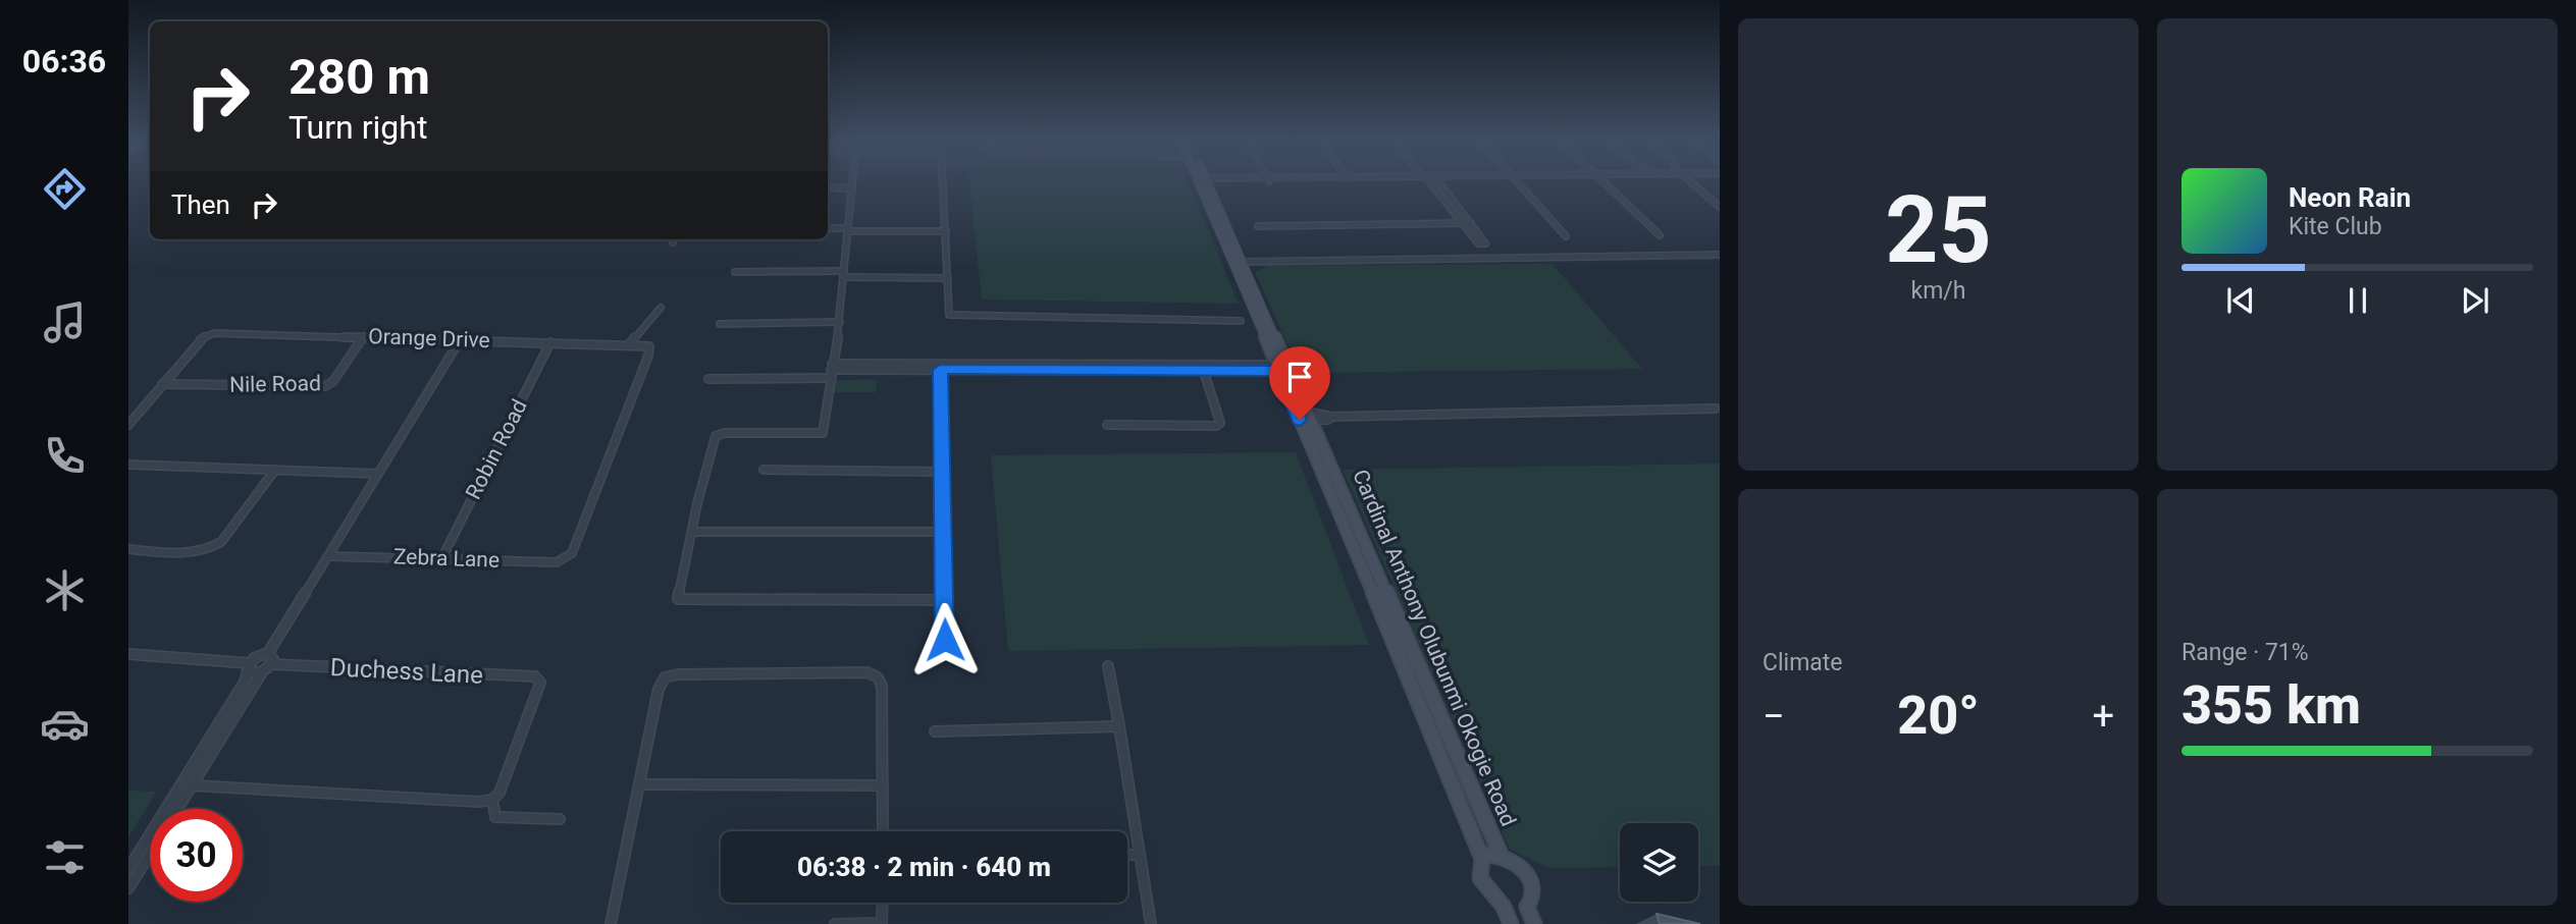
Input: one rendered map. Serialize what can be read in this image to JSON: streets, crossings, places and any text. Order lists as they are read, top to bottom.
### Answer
{
  "streets": {
    "street": [
      "Orange Drive",
      "Nile Road",
      "Robin Road",
      "Zebra Lane",
      "Cardinal Anthony Olubunmi Okogie Road",
      "Duchess Lane"
    ]
  },
  "crossings": [
    ["Orange Drive", "Nile Road"],
    ["Orange Drive", "Robin Road"],
    ["Orange Drive", "Zebra Lane"],
    ["Robin Road", "Zebra Lane"]
  ],
  "page": {
    "tabs": "06:36",
    "tile": [
      ["25", "km/h"],
      "Climate",
      ["Range · 71%", "355 km"]
    ],
    "turn": ["280 m", "Turn right"],
    "song": ["Neon Rain", "Kite Club"],
    "then": "Then",
    "heat": ["−", "20°", "+"],
    "limit": "30",
    "trip": "06:38 · 2 min · 640 m"
  }
}
